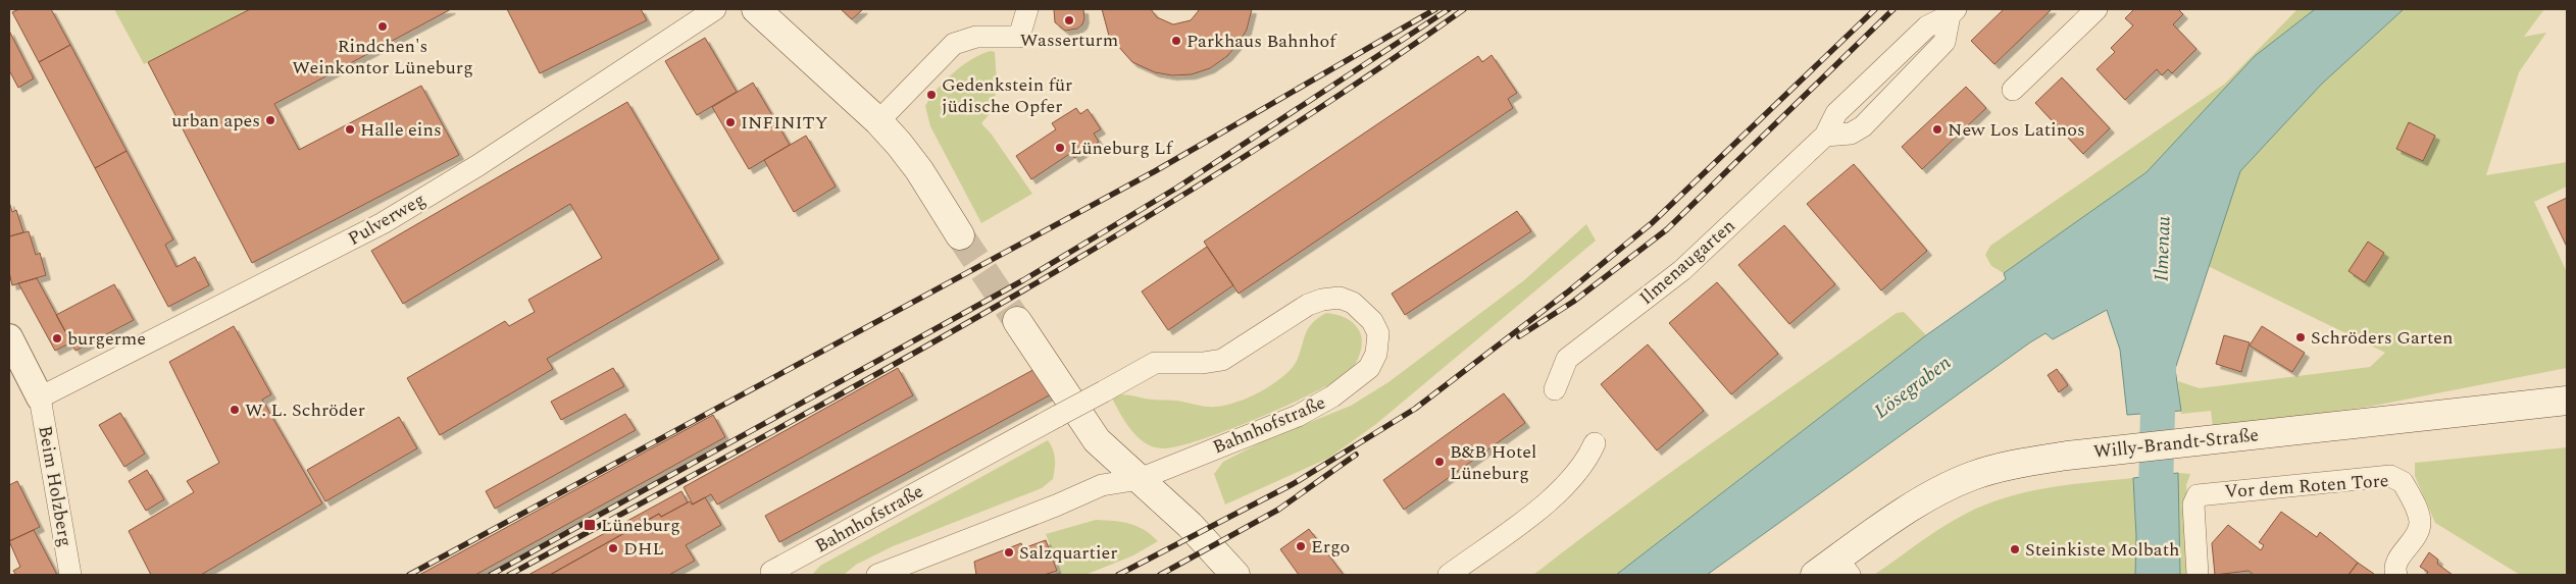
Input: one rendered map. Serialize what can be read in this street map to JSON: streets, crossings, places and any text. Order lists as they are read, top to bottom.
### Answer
{
  "streets": {
    "main road": ["Willy-Brandt-Straße"],
    "street": [
      "Pulverweg",
      "Ilmenaugarten",
      "Bahnhofstraße",
      "Beim Holzberg",
      "Vor dem Roten Tore"
    ]
  },
  "crossings": [
    ["Pulverweg", "Beim Holzberg"]
  ],
  "water": ["Ilmenau", "Lösegraben"],
  "places": {
    "other": [
      "Wasserturm",
      "Rindchen's Weinkontor Lüneburg",
      "Parkhaus Bahnhof",
      "Gedenkstein für jüdische Opfer",
      "urban apes",
      "INFINITY",
      "Halle eins",
      "New Los Latinos",
      "Lüneburg Lf",
      "Schröders Garten",
      "burgerme",
      "W. L. Schröder",
      "B&B Hotel Lüneburg",
      "Ergo",
      "DHL",
      "Steinkiste Molbath",
      "Salzquartier"
    ],
    "transit": ["Lüneburg"]
  }
}
